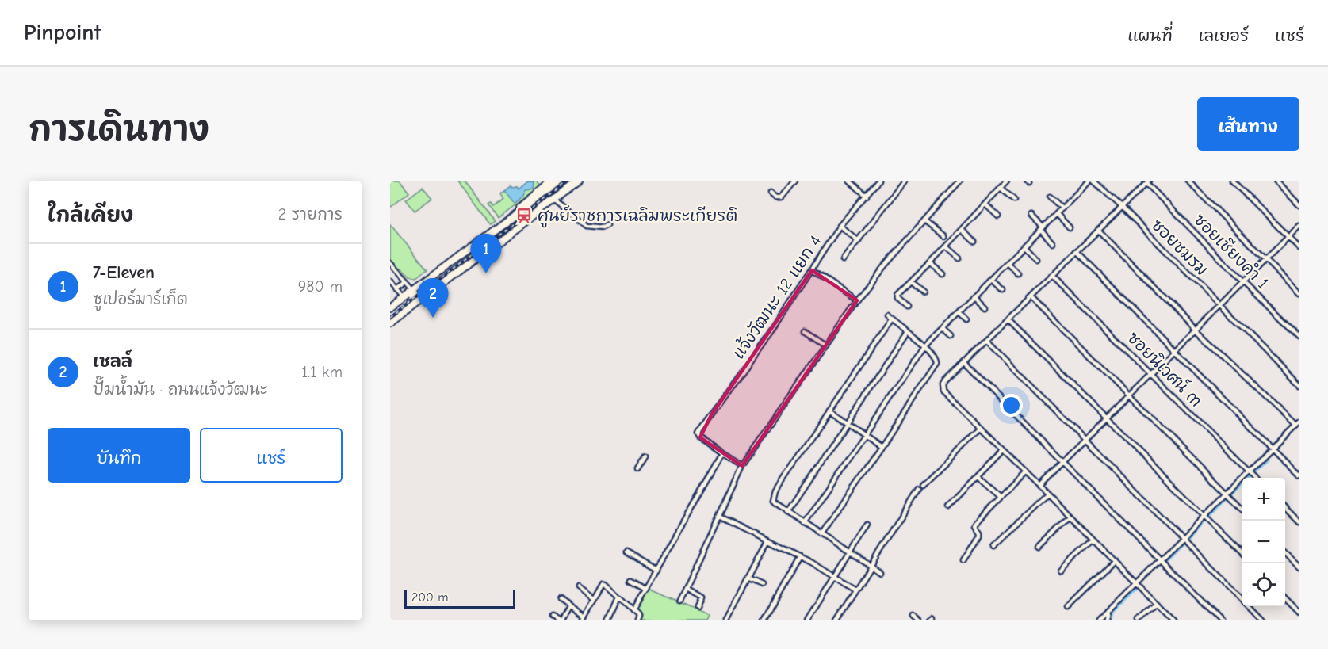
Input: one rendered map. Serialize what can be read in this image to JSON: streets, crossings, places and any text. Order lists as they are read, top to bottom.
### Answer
{
  "streets": {
    "street": [
      "ซอยชมรม",
      "ซอยเชียงคำ 1",
      "แจ้งวัฒนะ 12 แยก 4",
      "ซอยนิเวศน์ ๓"
    ]
  },
  "places": {
    "station": ["ศูนย์ราชการเฉลิมพระเกียรติ"]
  },
  "scale_bar": "200 m",
  "page": {
    "header": "Pinpoint",
    "nav": ["แผนที่", "เลเยอร์", "แชร์"],
    "title": "การเดินทาง",
    "buttons": [
      "เส้นทาง",
      ["บันทึก", "แชร์"]
    ],
    "heading": ["ใกล้เคียง", "2 รายการ"],
    "pins": ["1", "2"],
    "list": [
      {
        "mark": "1",
        "name": "7-Eleven",
        "note": "ซูเปอร์มาร์เก็ต",
        "value": "980 m"
      },
      {
        "mark": "2",
        "name": "เชลล์",
        "note": "ปั๊มน้ำมัน · ถนนแจ้งวัฒนะ",
        "value": "1.1 km"
      }
    ],
    "map_buttons": ["+", "−"],
    "scale": "200 m"
  }
}
